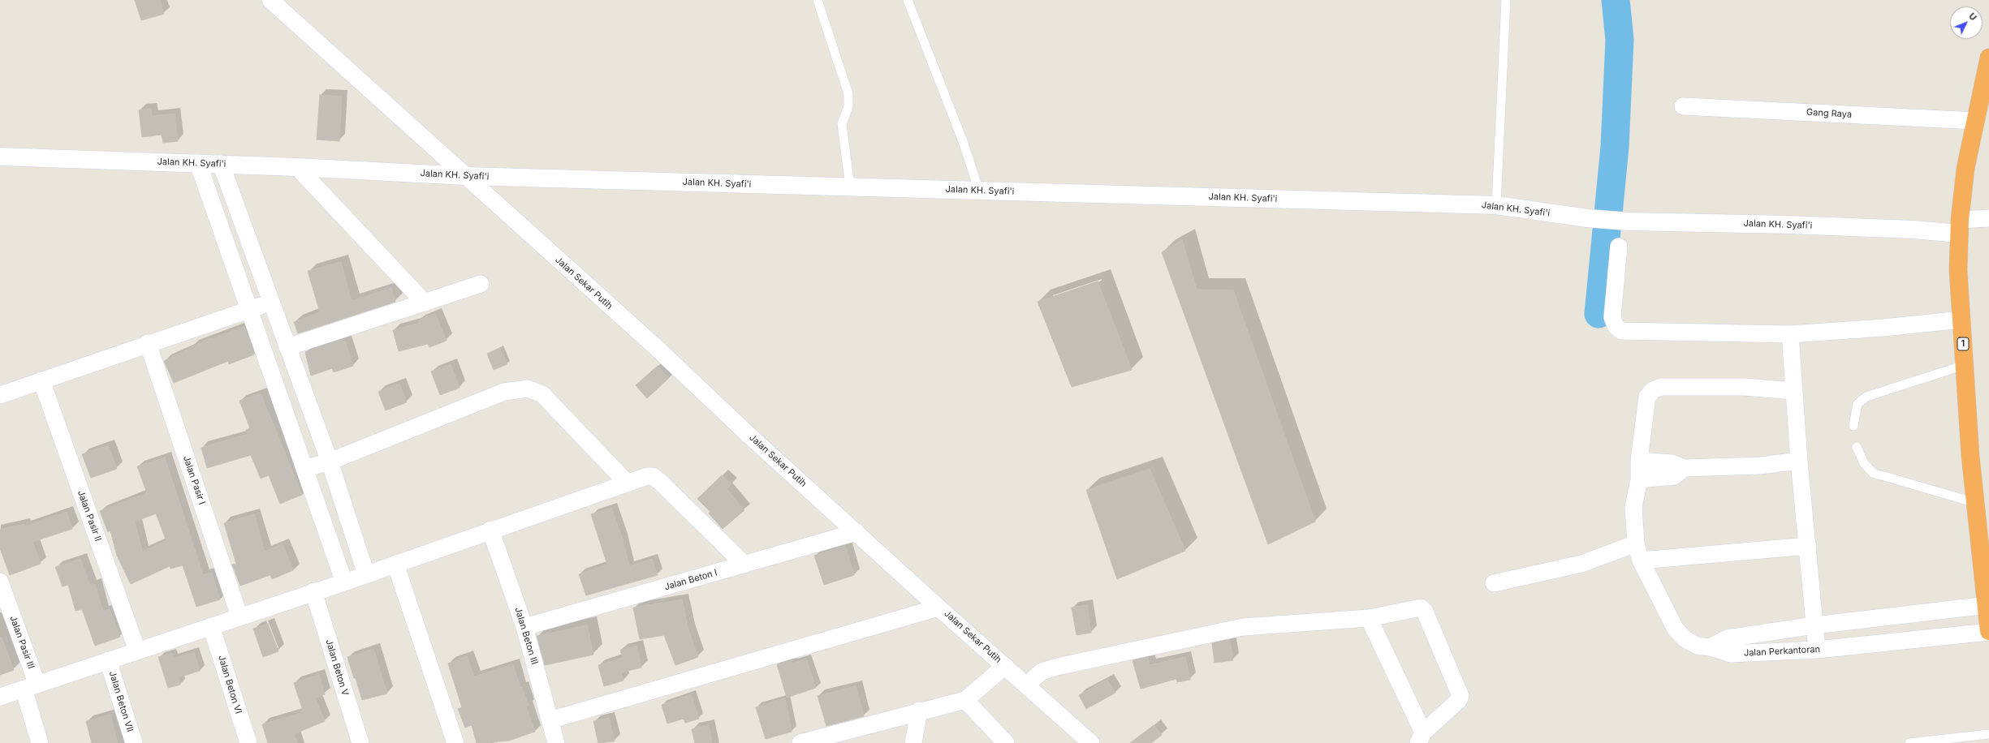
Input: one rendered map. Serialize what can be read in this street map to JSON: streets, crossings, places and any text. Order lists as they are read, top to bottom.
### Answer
{
  "streets": {
    "highway": ["1"],
    "main road": ["Jalan KH. Syafi'i"],
    "street": [
      "Gang Raya",
      "Jalan Sekar Putih",
      "Jalan Pasir I",
      "Jalan Pasir II",
      "Jalan Beton I",
      "Jalan Beton III",
      "Jalan Pasir III",
      "Jalan Perkantoran",
      "Jalan Beton V",
      "Jalan Beton VI",
      "Jalan Beton VII"
    ]
  },
  "crossings": [
    ["Gang Raya", "1"],
    ["Jalan KH. Syafi'i", "Jalan Sekar Putih"],
    ["Jalan KH. Syafi'i", "1"],
    ["Jalan Sekar Putih", "Jalan Beton I"],
    ["1", "Jalan Perkantoran"],
    ["Jalan Beton I", "Jalan Beton III"]
  ],
  "north": "top right"
}
